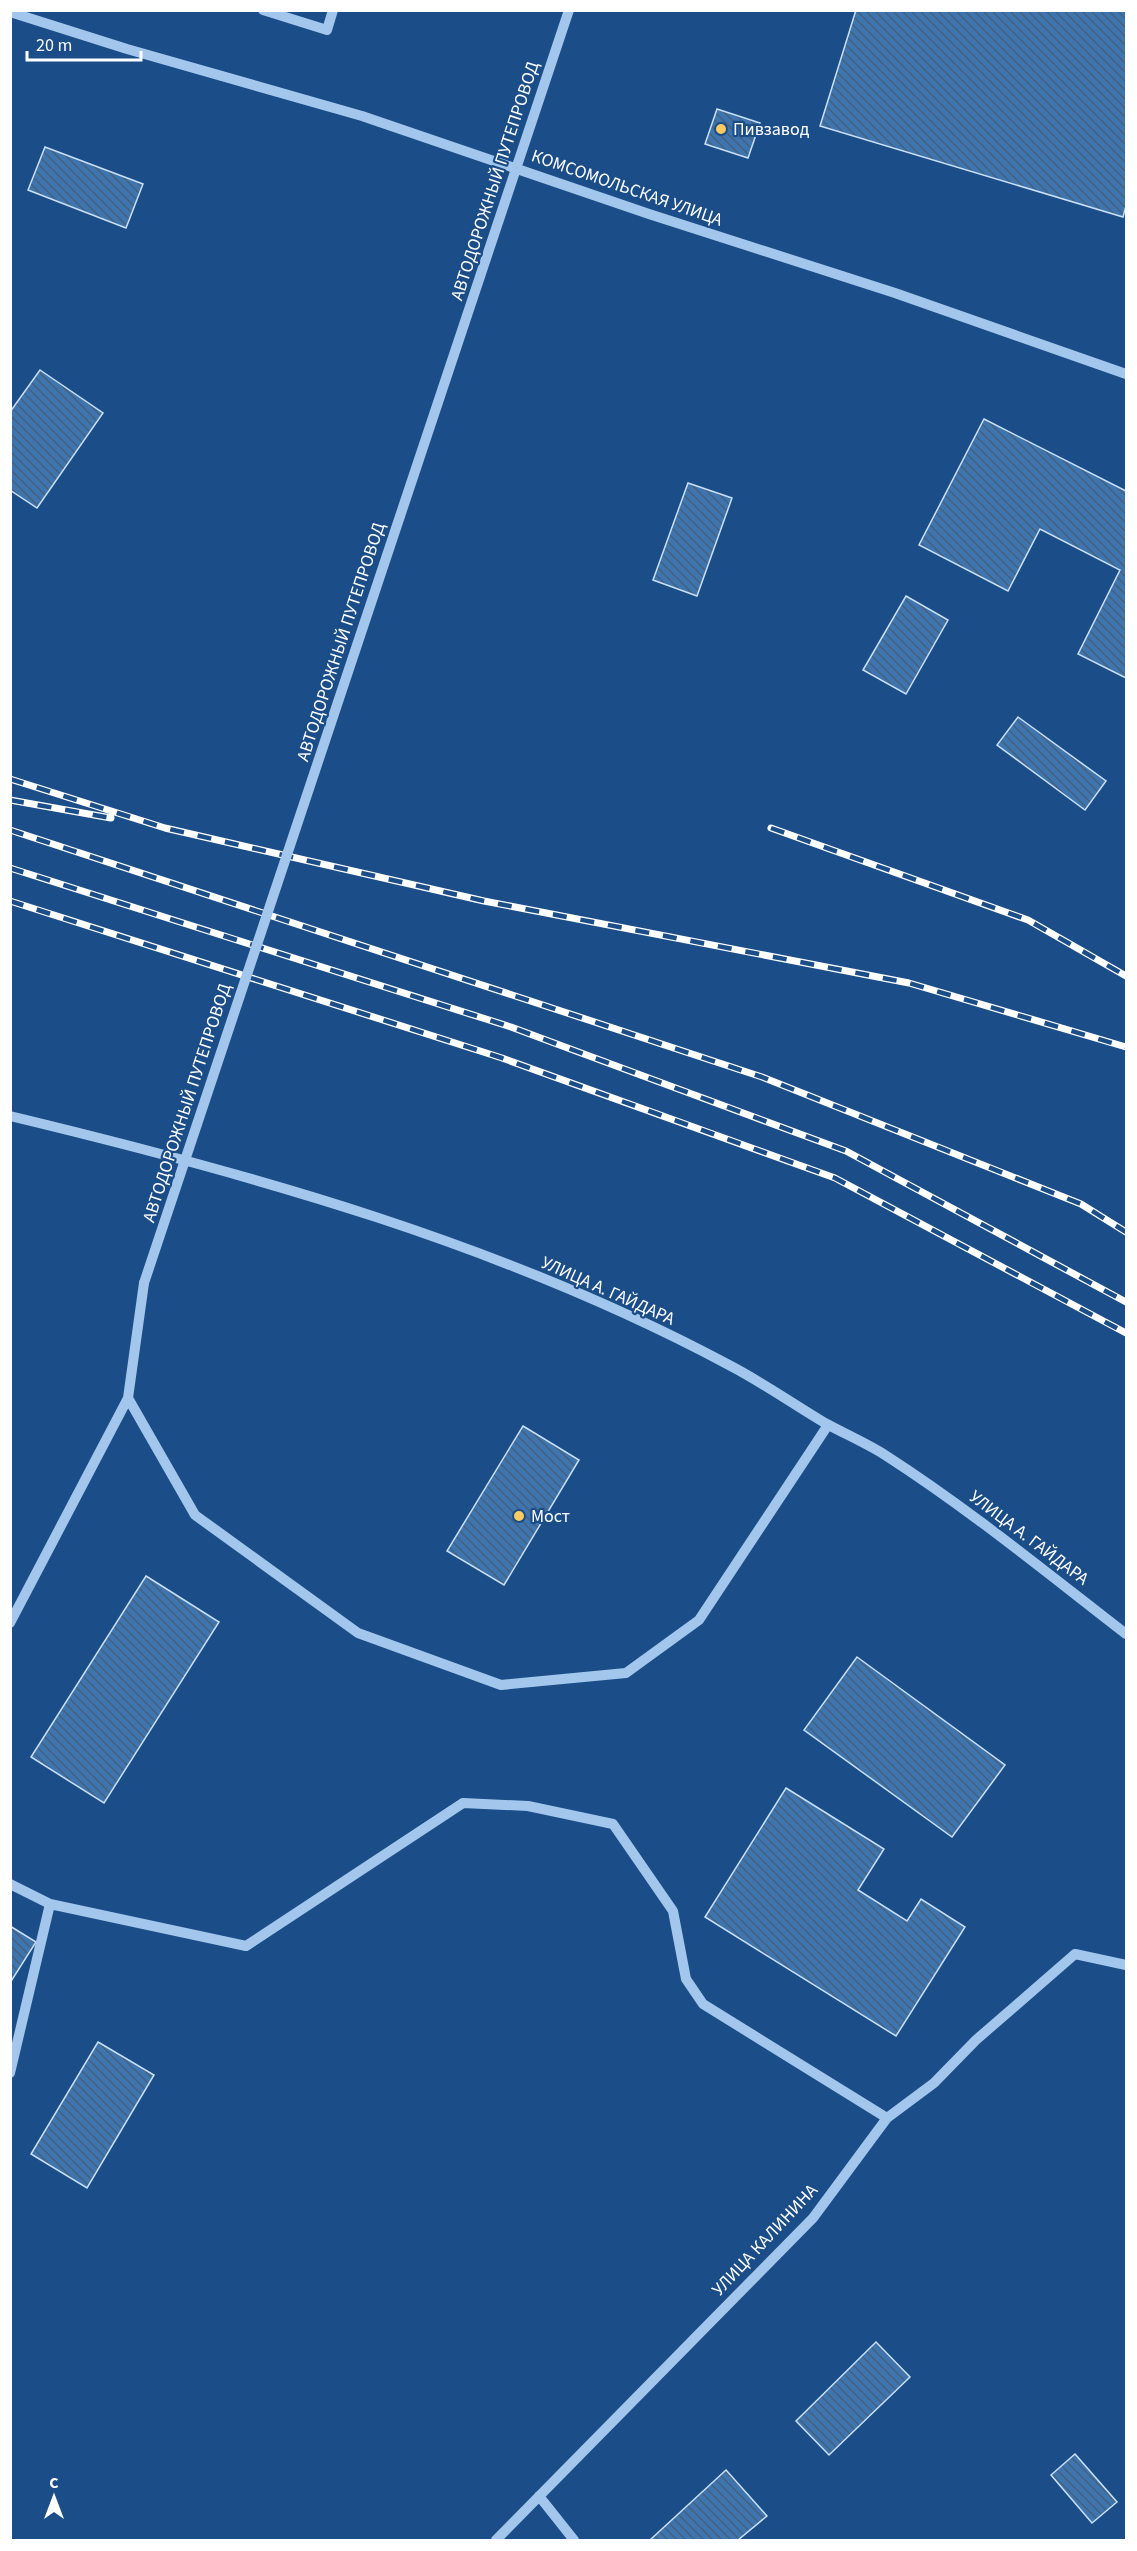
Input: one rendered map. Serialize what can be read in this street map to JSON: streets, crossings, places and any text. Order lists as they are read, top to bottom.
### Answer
{
  "streets": {
    "street": [
      "АВТОДОРОЖНЫЙ ПУТЕПРОВОД",
      "КОМСОМОЛЬСКАЯ УЛИЦА",
      "УЛИЦА А. ГАЙДАРА",
      "УЛИЦА КАЛИНИНА"
    ]
  },
  "places": ["Пивзавод", "Мост"],
  "scale_bar": "20 m",
  "north": "top"
}
